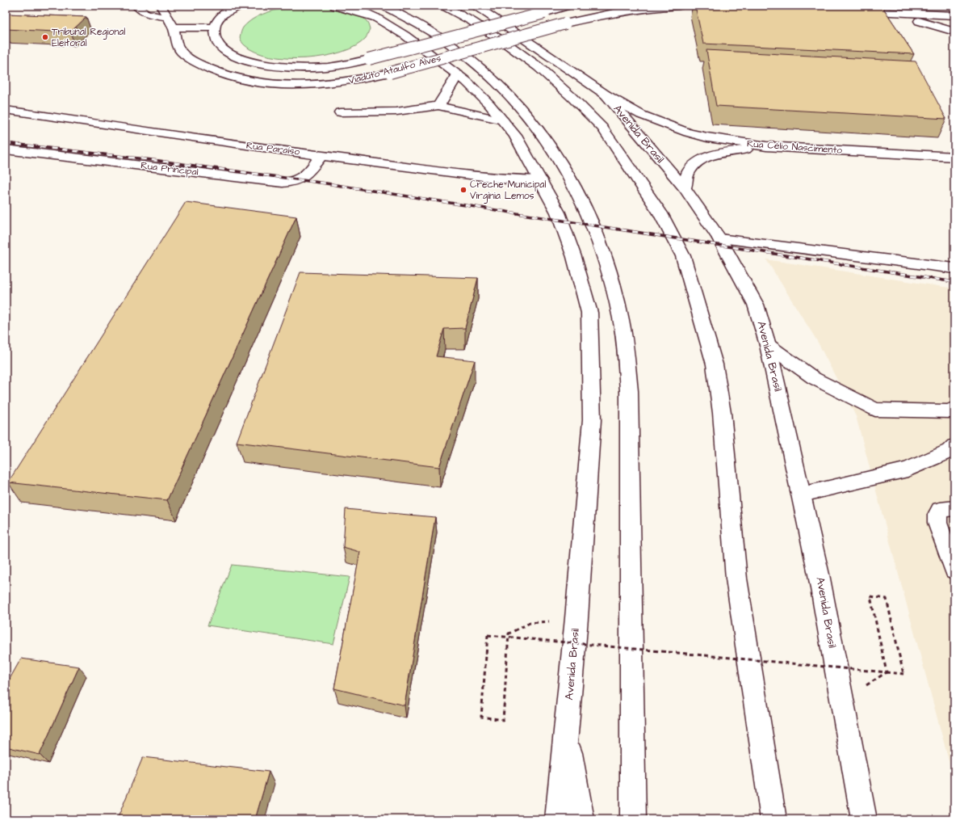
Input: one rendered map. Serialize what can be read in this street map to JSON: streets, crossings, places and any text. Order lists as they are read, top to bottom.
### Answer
{
  "streets": {
    "main road": [
      "Viaduto Ataulfo Alves",
      "Avenida Brasil",
      "Rua Célio Nascimento",
      "Rua Paraíso",
      "Rua Principal"
    ]
  },
  "crossings": [
    ["Avenida Brasil", "Rua Célio Nascimento"],
    ["Avenida Brasil", "Rua Paraíso"],
    ["Rua Paraíso", "Rua Principal"]
  ],
  "places": ["Tribunal Regional Eleitoral", "Creche Municipal Virgínia Lemos"]
}
